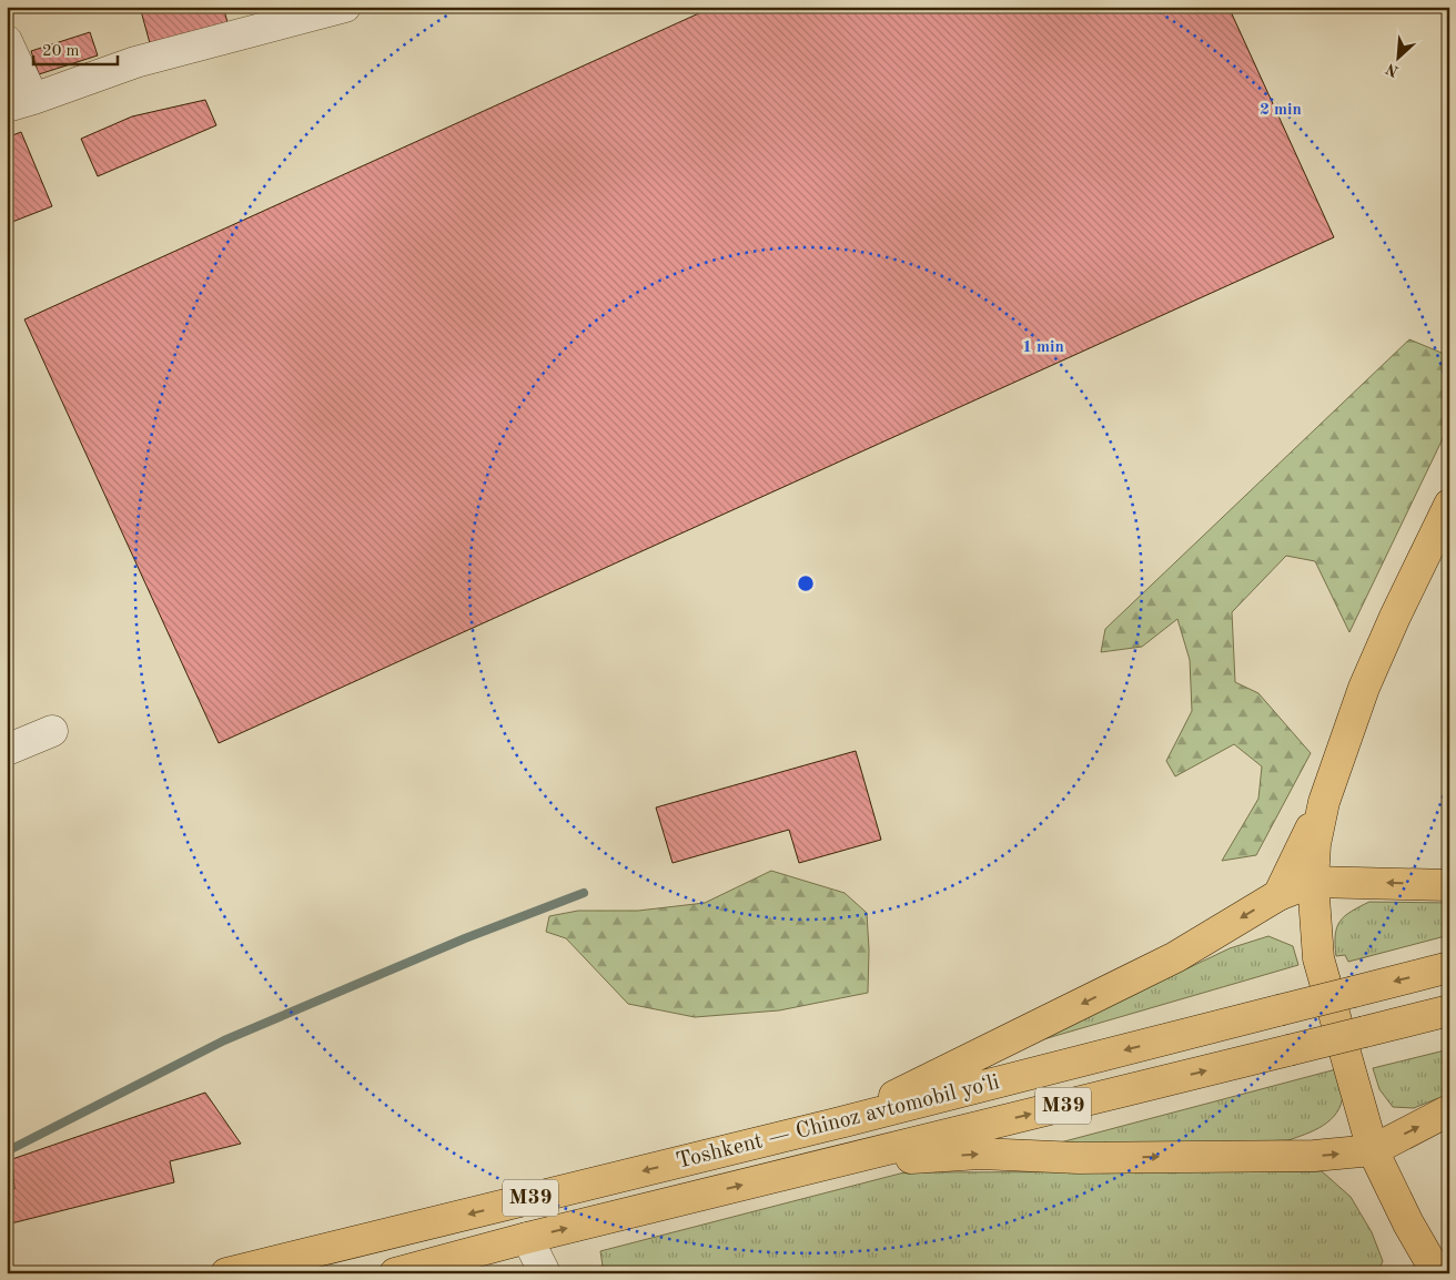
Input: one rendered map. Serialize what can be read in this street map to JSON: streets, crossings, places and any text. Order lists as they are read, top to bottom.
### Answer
{
  "streets": {
    "main road": ["M39", "Toshkent — Chinoz avtomobil yoʻli"]
  },
  "scale_bar": "20 m",
  "north": "bottom left",
  "rings": ["2 min", "1 min"]
}
